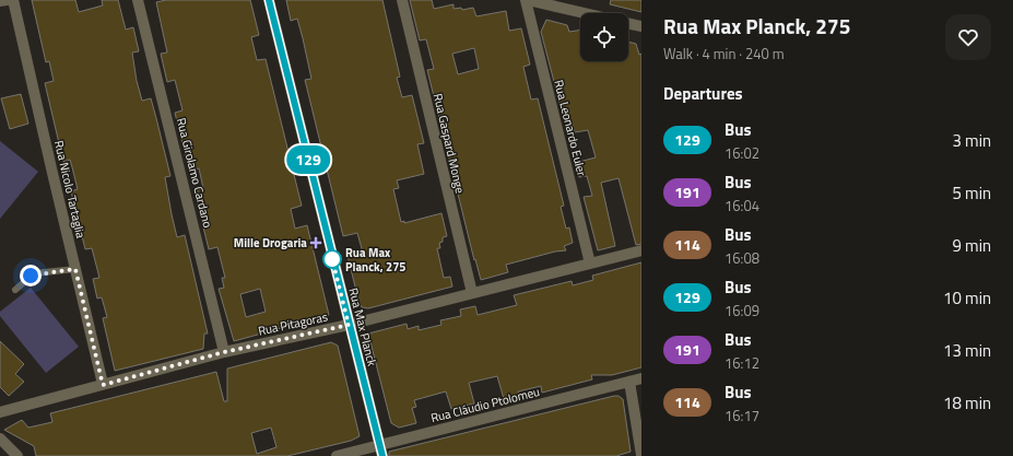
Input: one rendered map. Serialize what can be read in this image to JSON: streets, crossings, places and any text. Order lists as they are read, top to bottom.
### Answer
{
  "streets": {
    "street": [
      "Rua Leonardo Euler",
      "Rua Gaspard Monge",
      "Rua Girolamo Cardano",
      "Rua Nicolo Tartaglia",
      "Rua Pitagoras",
      "Rua Max Planck",
      "Rua Cláudio Ptolomeu"
    ]
  },
  "crossings": [
    ["Rua Leonardo Euler", "Rua Pitagoras"],
    ["Rua Gaspard Monge", "Rua Pitagoras"],
    ["Rua Girolamo Cardano", "Rua Pitagoras"],
    ["Rua Nicolo Tartaglia", "Rua Pitagoras"],
    ["Rua Pitagoras", "Rua Max Planck"],
    ["Rua Max Planck", "Rua Cláudio Ptolomeu"]
  ],
  "places": {
    "health": ["Mille Drogaria"],
    "other": ["Rua Max Planck, 275"]
  },
  "lines": ["bus line 129"],
  "page": {
    "on_map": "129",
    "heading": [
      ["Rua Max Planck, 275", "Walk · 4 min · 240 m"],
      "Departures"
    ],
    "list": [
      {
        "mark": "129",
        "name": "Bus",
        "note": "16:02",
        "value": "3 min"
      },
      {
        "mark": "191",
        "name": "Bus",
        "note": "16:04",
        "value": "5 min"
      },
      {
        "mark": "114",
        "name": "Bus",
        "note": "16:08",
        "value": "9 min"
      },
      {
        "mark": "129",
        "name": "Bus",
        "note": "16:09",
        "value": "10 min"
      },
      {
        "mark": "191",
        "name": "Bus",
        "note": "16:12",
        "value": "13 min"
      },
      {
        "mark": "114",
        "name": "Bus",
        "note": "16:17",
        "value": "18 min"
      }
    ]
  }
}
